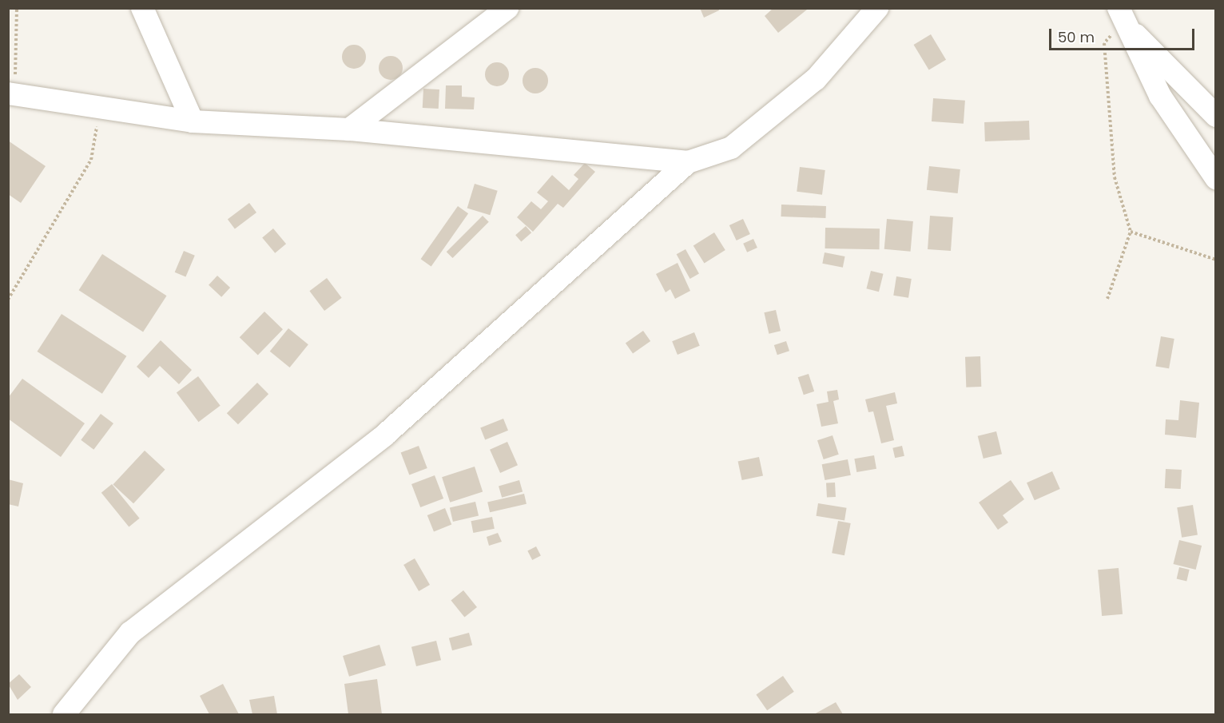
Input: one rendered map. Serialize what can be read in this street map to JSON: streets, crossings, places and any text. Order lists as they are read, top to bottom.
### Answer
{
  "scale_bar": "50 m"
}
